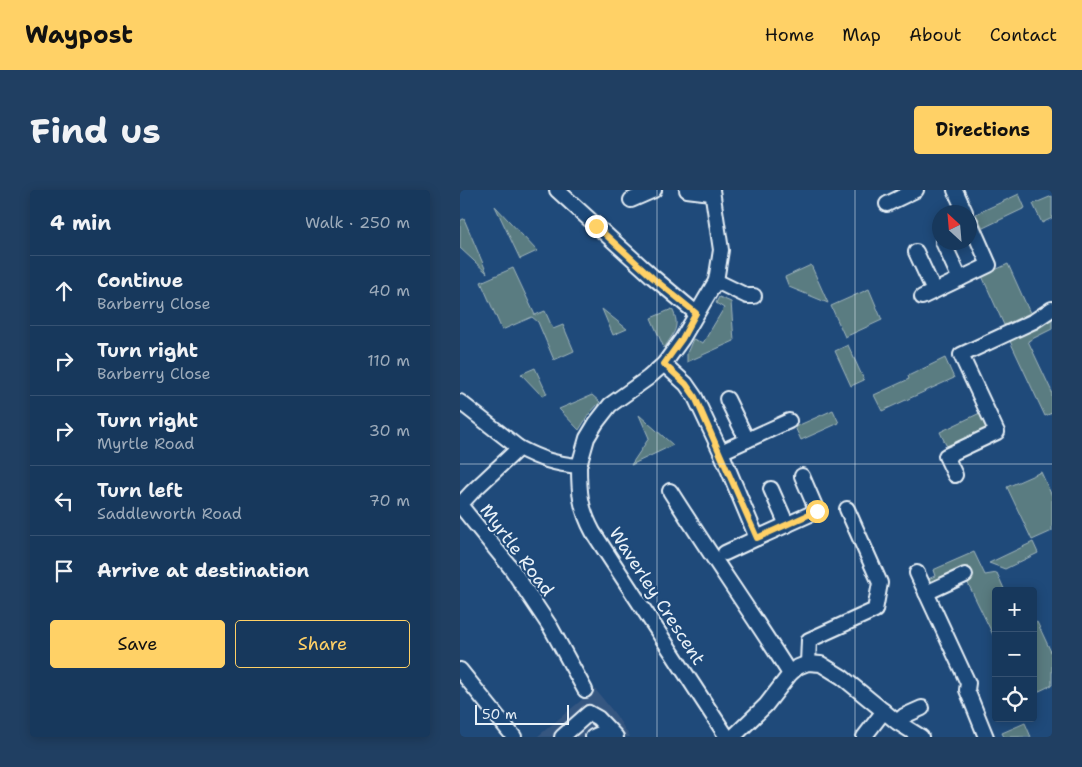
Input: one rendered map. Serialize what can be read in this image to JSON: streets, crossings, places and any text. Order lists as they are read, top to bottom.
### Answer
{
  "streets": {
    "street": ["Myrtle Road", "Waverley Crescent"]
  },
  "scale_bar": "50 m",
  "north": "top left",
  "page": {
    "header": "Waypost",
    "nav": [
      "Home",
      "Map",
      "About",
      "Contact"
    ],
    "buttons": [
      "Directions",
      ["Save", "Share"]
    ],
    "title": "Find us",
    "heading": ["4 min", "Walk · 250 m"],
    "list": [
      ["Continue", "Barberry Close", "40 m"],
      ["Turn right", "Barberry Close", "110 m"],
      ["Turn right", "Myrtle Road", "30 m"],
      ["Turn left", "Saddleworth Road", "70 m"],
      "Arrive at destination"
    ],
    "map_buttons": ["+", "−"],
    "scale": "50 m"
  }
}
